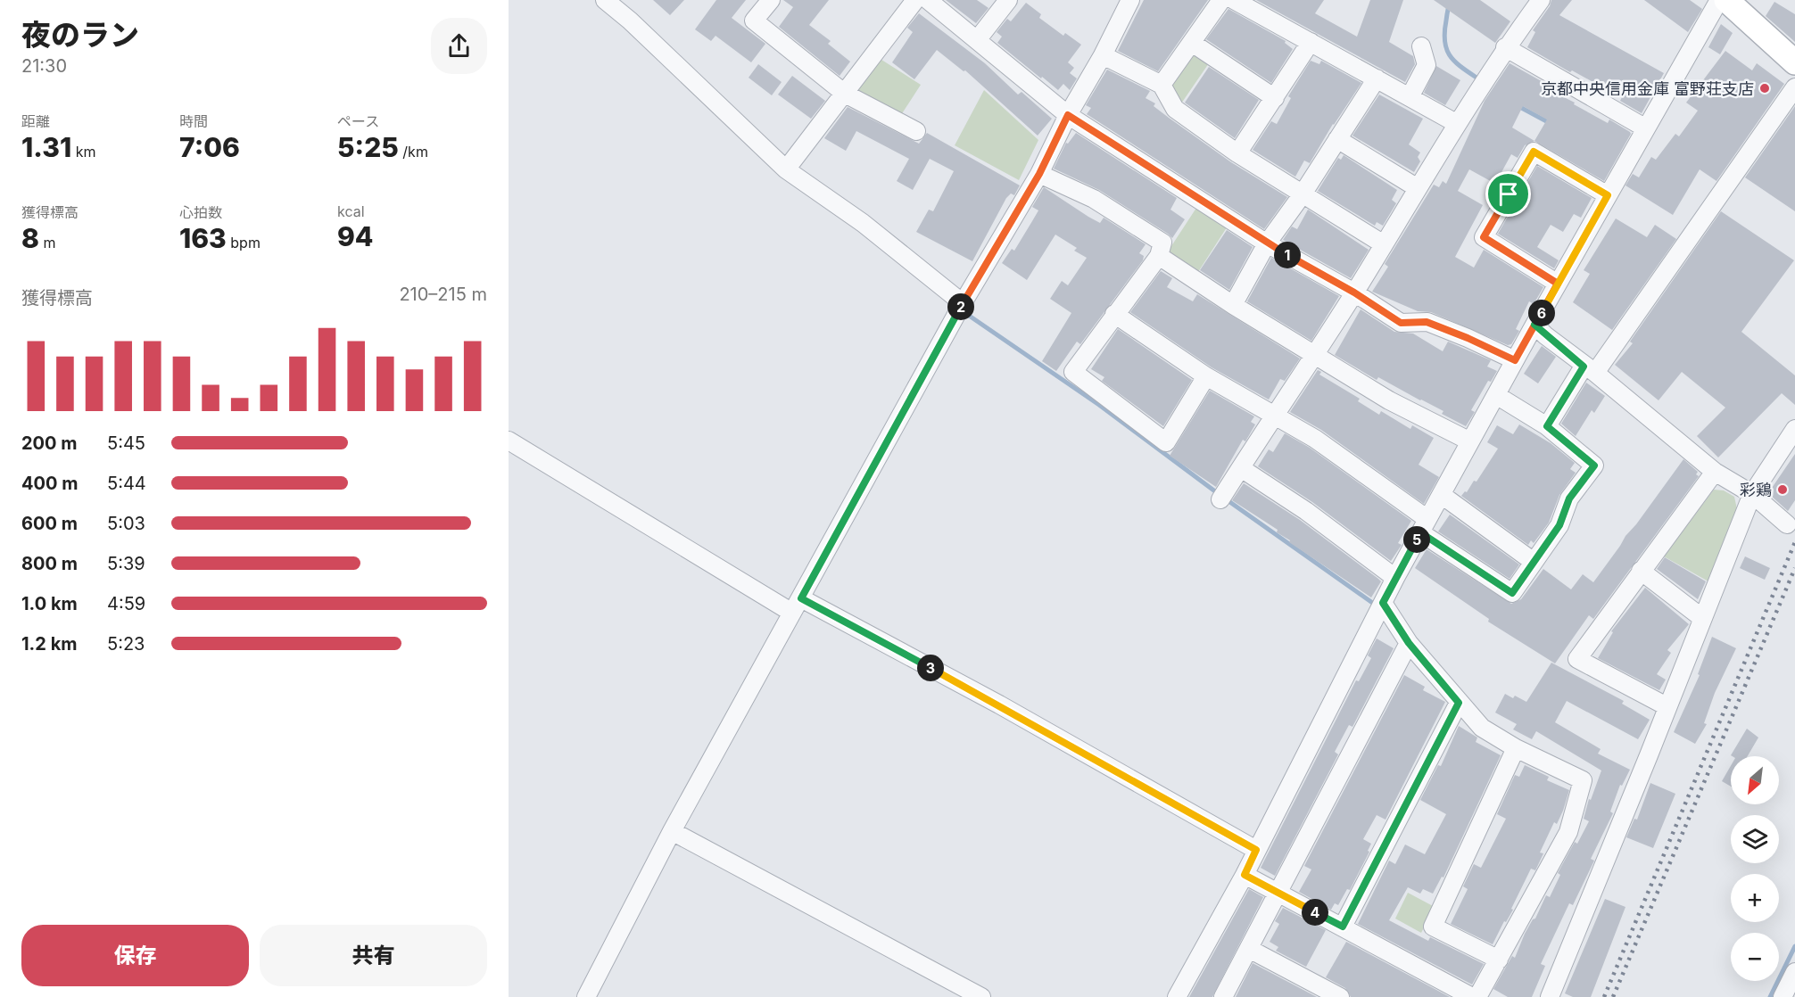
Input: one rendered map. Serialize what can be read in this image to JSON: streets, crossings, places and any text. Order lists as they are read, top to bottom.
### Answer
{
  "places": ["京都中央信用金庫 富野荘支店", "彩鶏"],
  "north": "bottom left",
  "page": {
    "heading": ["夜のラン", "21:30"],
    "stats": [
      ["距離", "1.31 km"],
      ["時間", "7:06"],
      ["ペース", "5:25 /km"],
      ["獲得標高", "8 m"],
      ["心拍数", "163 bpm"],
      ["kcal", "94"]
    ],
    "pins": [
      "1",
      "2",
      "6",
      "5",
      "3",
      "4"
    ],
    "chart": ["獲得標高", "210–215 m"],
    "list": [
      {
        "name": "200 m",
        "note": "5:45"
      },
      {
        "name": "400 m",
        "note": "5:44"
      },
      {
        "name": "600 m",
        "note": "5:03"
      },
      {
        "name": "800 m",
        "note": "5:39"
      },
      {
        "name": "1.0 km",
        "note": "4:59"
      },
      {
        "name": "1.2 km",
        "note": "5:23"
      }
    ],
    "map_buttons": ["+", "−"],
    "buttons": ["保存", "共有"]
  }
}
